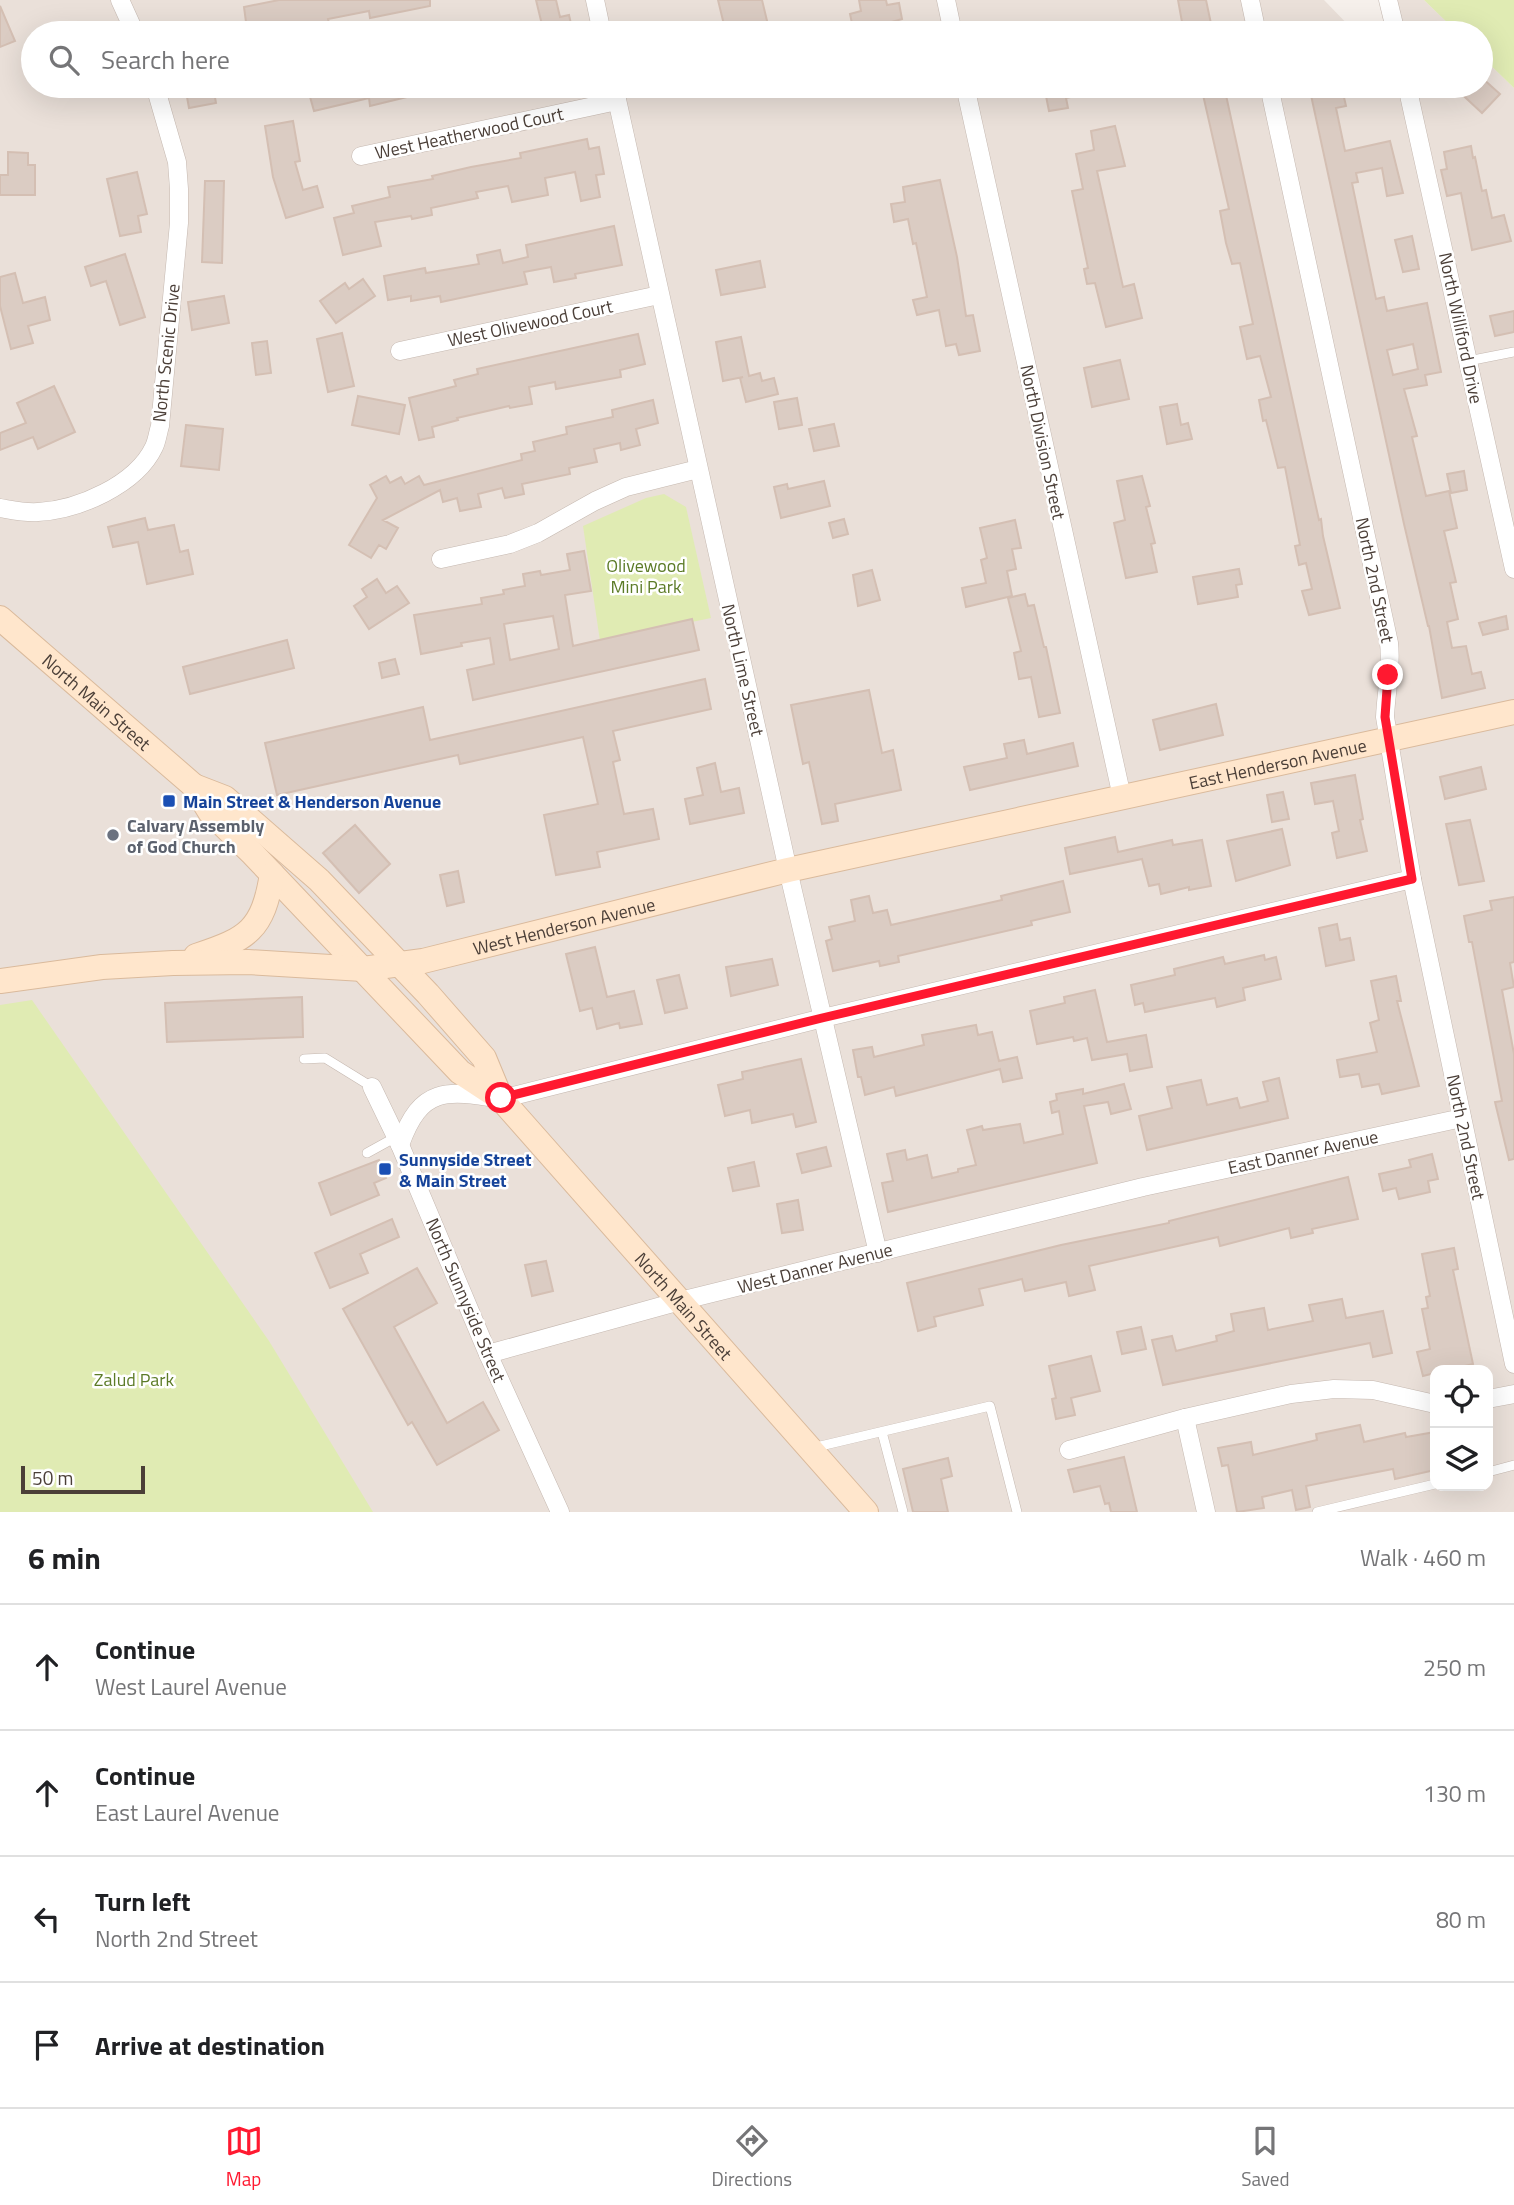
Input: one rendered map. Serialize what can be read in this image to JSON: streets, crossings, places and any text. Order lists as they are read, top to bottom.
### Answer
{
  "streets": {
    "main road": ["North Main Street", "East Henderson Avenue", "West Henderson Avenue"],
    "street": [
      "West Heatherwood Court",
      "West Olivewood Court",
      "North Williford Drive",
      "North Scenic Drive",
      "North Division Street",
      "North 2nd Street",
      "North Lime Street",
      "East Danner Avenue",
      "West Danner Avenue",
      "North Sunnyside Street"
    ]
  },
  "crossings": [
    ["West Olivewood Court", "North Lime Street"],
    ["North Division Street", "East Henderson Avenue"],
    ["North Division Street", "West Henderson Avenue"],
    ["North 2nd Street", "East Henderson Avenue"],
    ["North 2nd Street", "East Danner Avenue"],
    ["North Lime Street", "West Henderson Avenue"],
    ["North Lime Street", "West Danner Avenue"],
    ["North Main Street", "West Henderson Avenue"],
    ["North Main Street", "West Danner Avenue"],
    ["East Henderson Avenue", "West Henderson Avenue"],
    ["East Danner Avenue", "West Danner Avenue"],
    ["West Danner Avenue", "North Sunnyside Street"]
  ],
  "parks": ["Olivewood Mini Park", "Zalud Park"],
  "places": {
    "transit": ["Main Street & Henderson Avenue", "Sunnyside Street & Main Street"],
    "other": ["Calvary Assembly of God Church"]
  },
  "scale_bar": "50 m",
  "page": {
    "search": "Search here",
    "scale": "50 m",
    "heading": ["6 min", "Walk · 460 m"],
    "list": [
      ["Continue", "West Laurel Avenue", "250 m"],
      ["Continue", "East Laurel Avenue", "130 m"],
      ["Turn left", "North 2nd Street", "80 m"],
      "Arrive at destination"
    ],
    "nav": ["Map", "Directions", "Saved"]
  }
}
